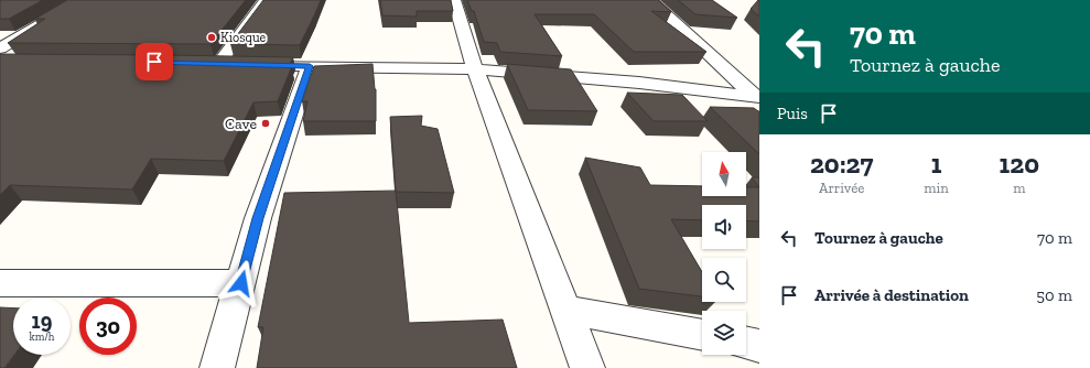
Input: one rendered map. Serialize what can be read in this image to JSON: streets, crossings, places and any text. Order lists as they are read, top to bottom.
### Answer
{
  "places": ["Kiosque", "Cave"],
  "north": "top",
  "page": {
    "turn": ["70 m", "Tournez à gauche"],
    "then": "Puis",
    "eta": [
      "20:27",
      "Arrivée",
      "1",
      "min",
      "120",
      "m"
    ],
    "list": [
      {
        "name": "Tournez à gauche",
        "value": "70 m"
      },
      {
        "name": "Arrivée à destination",
        "value": "50 m"
      }
    ],
    "speed": "19 km/h",
    "limit": "30"
  }
}
